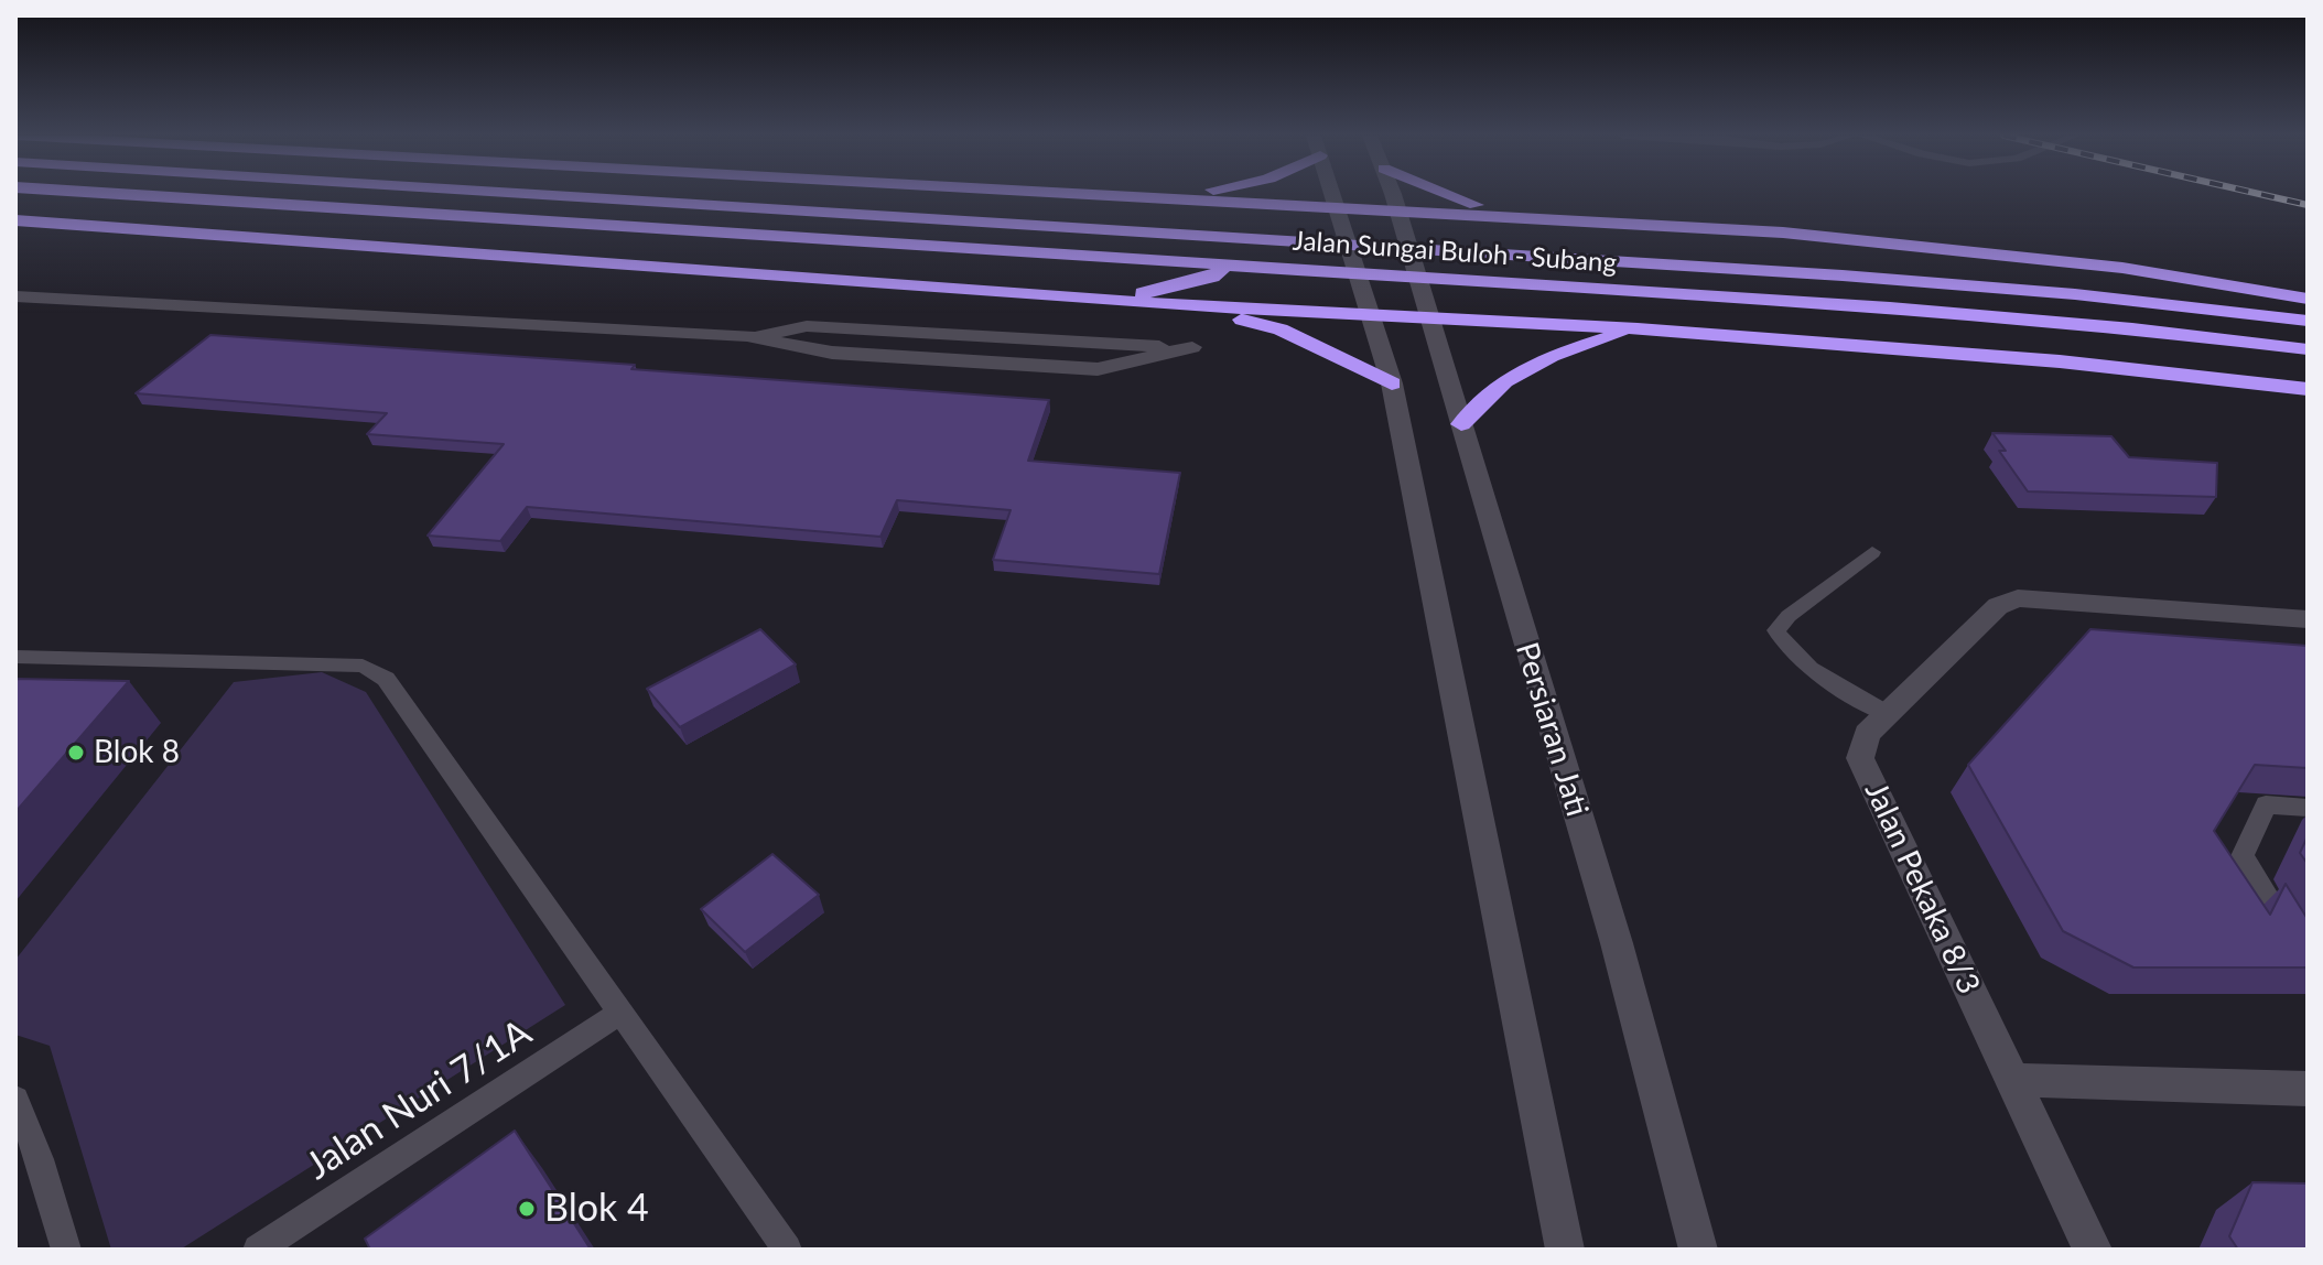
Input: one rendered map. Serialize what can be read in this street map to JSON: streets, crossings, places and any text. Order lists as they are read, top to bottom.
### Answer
{
  "streets": {
    "highway": ["Jalan Sungai Buloh - Subang"],
    "main road": ["Persiaran Jati", "Jalan Pekaka 8/3"],
    "lane": ["Jalan Nuri 7/1A"]
  },
  "crossings": [
    ["Jalan Sungai Buloh - Subang", "Persiaran Jati"]
  ],
  "places": ["Blok 8", "Blok 4"]
}
